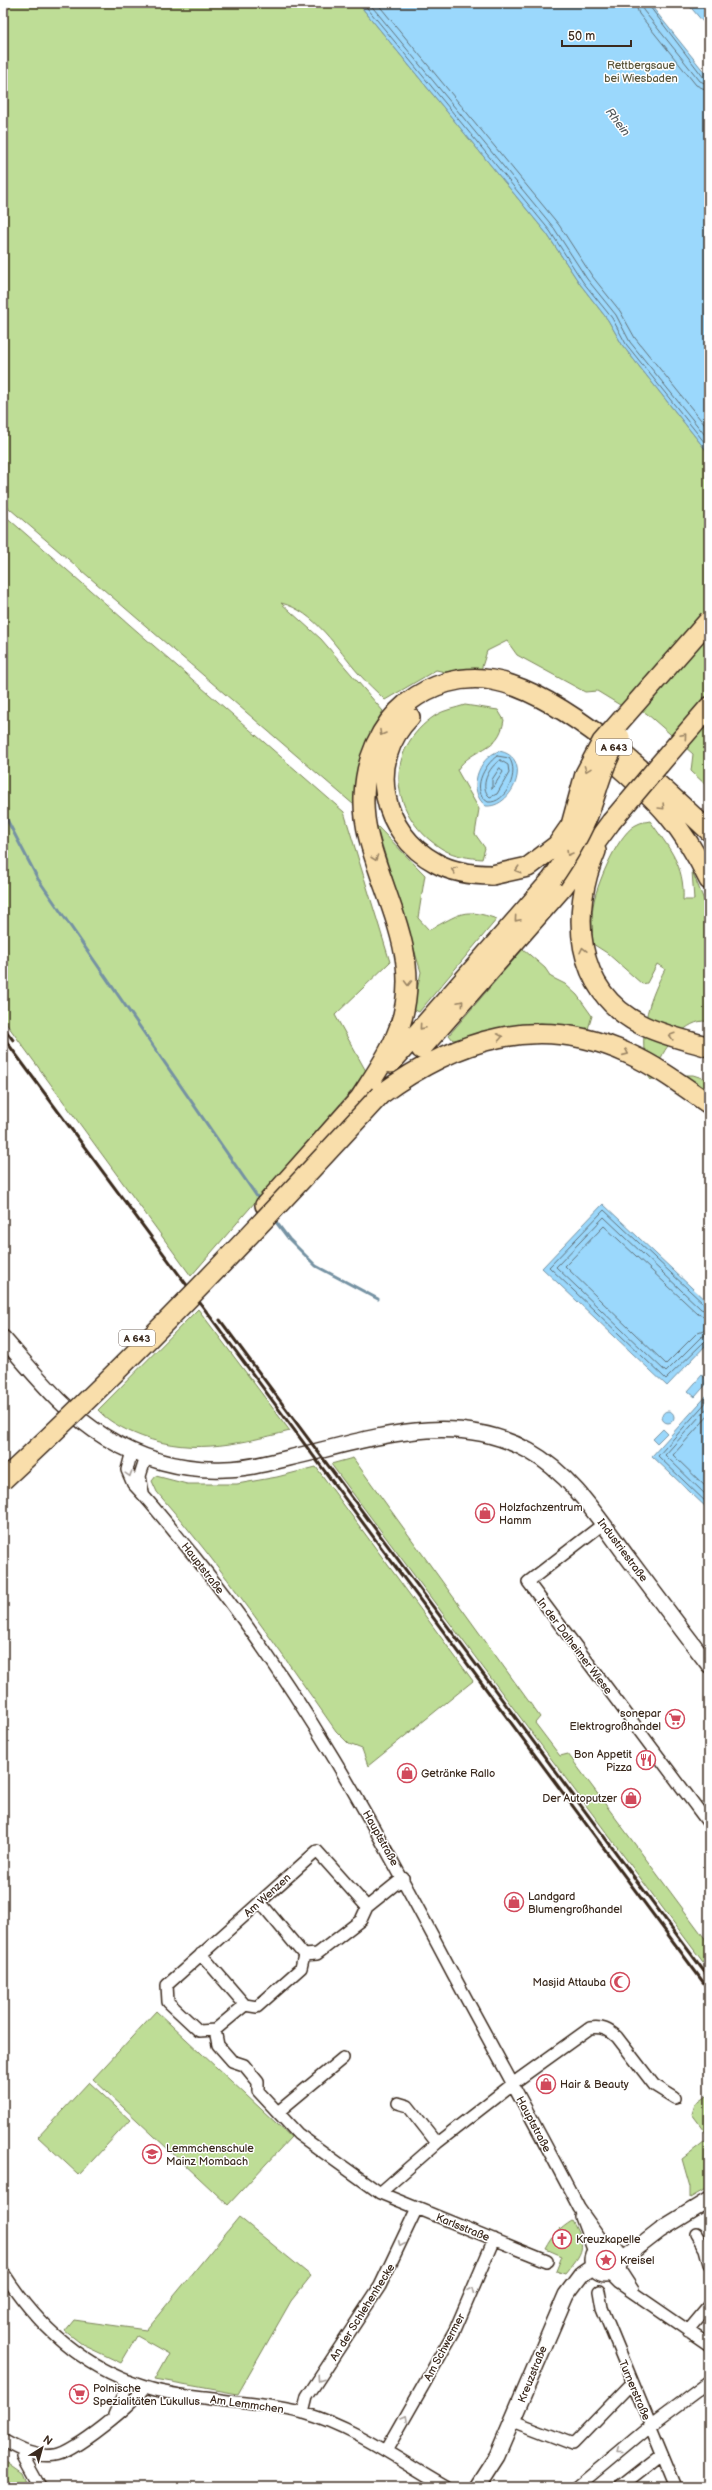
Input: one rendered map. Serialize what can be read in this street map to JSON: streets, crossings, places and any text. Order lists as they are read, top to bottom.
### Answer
{
  "streets": {
    "highway": ["A 643"],
    "main road": ["Industriestraße", "Hauptstraße", "Kreuzstraße"],
    "street": [
      "In der Dalheimer Wiese",
      "Am Wenzen",
      "Karlsstraße",
      "An der Schlehenhecke",
      "Am Schwermer",
      "Turnerstraße",
      "Am Lemmchen"
    ]
  },
  "crossings": [
    ["Industriestraße", "Hauptstraße"],
    ["Industriestraße", "In der Dalheimer Wiese"],
    ["Hauptstraße", "Kreuzstraße"],
    ["Am Wenzen", "Karlsstraße"],
    ["Karlsstraße", "An der Schlehenhecke"],
    ["Karlsstraße", "Am Schwermer"],
    ["An der Schlehenhecke", "Am Lemmchen"],
    ["Am Schwermer", "Am Lemmchen"]
  ],
  "one_way": ["An der Schlehenhecke", "Am Schwermer"],
  "water": ["Rhein"],
  "parks": ["Rettbergsaue bei Wiesbaden"],
  "places": {
    "shop": [
      "Holzfachzentrum Hamm",
      "Getränke Rallo",
      "Der Autoputzer",
      "Landgard Blumengroßhandel",
      "Hair & Beauty"
    ],
    "supermarket": ["sonepar Elektrogroßhandel", "Polnische Spezialitäten Lukullus"],
    "restaurant": ["Bon Appetit Pizza"],
    "mosque": ["Masjid Attauba"],
    "school or university": ["Lemmchenschule Mainz Mombach"],
    "church": ["Kreuzkapelle"],
    "place": ["Kreisel"]
  },
  "scale_bar": "50 m",
  "north": "top right"
}
